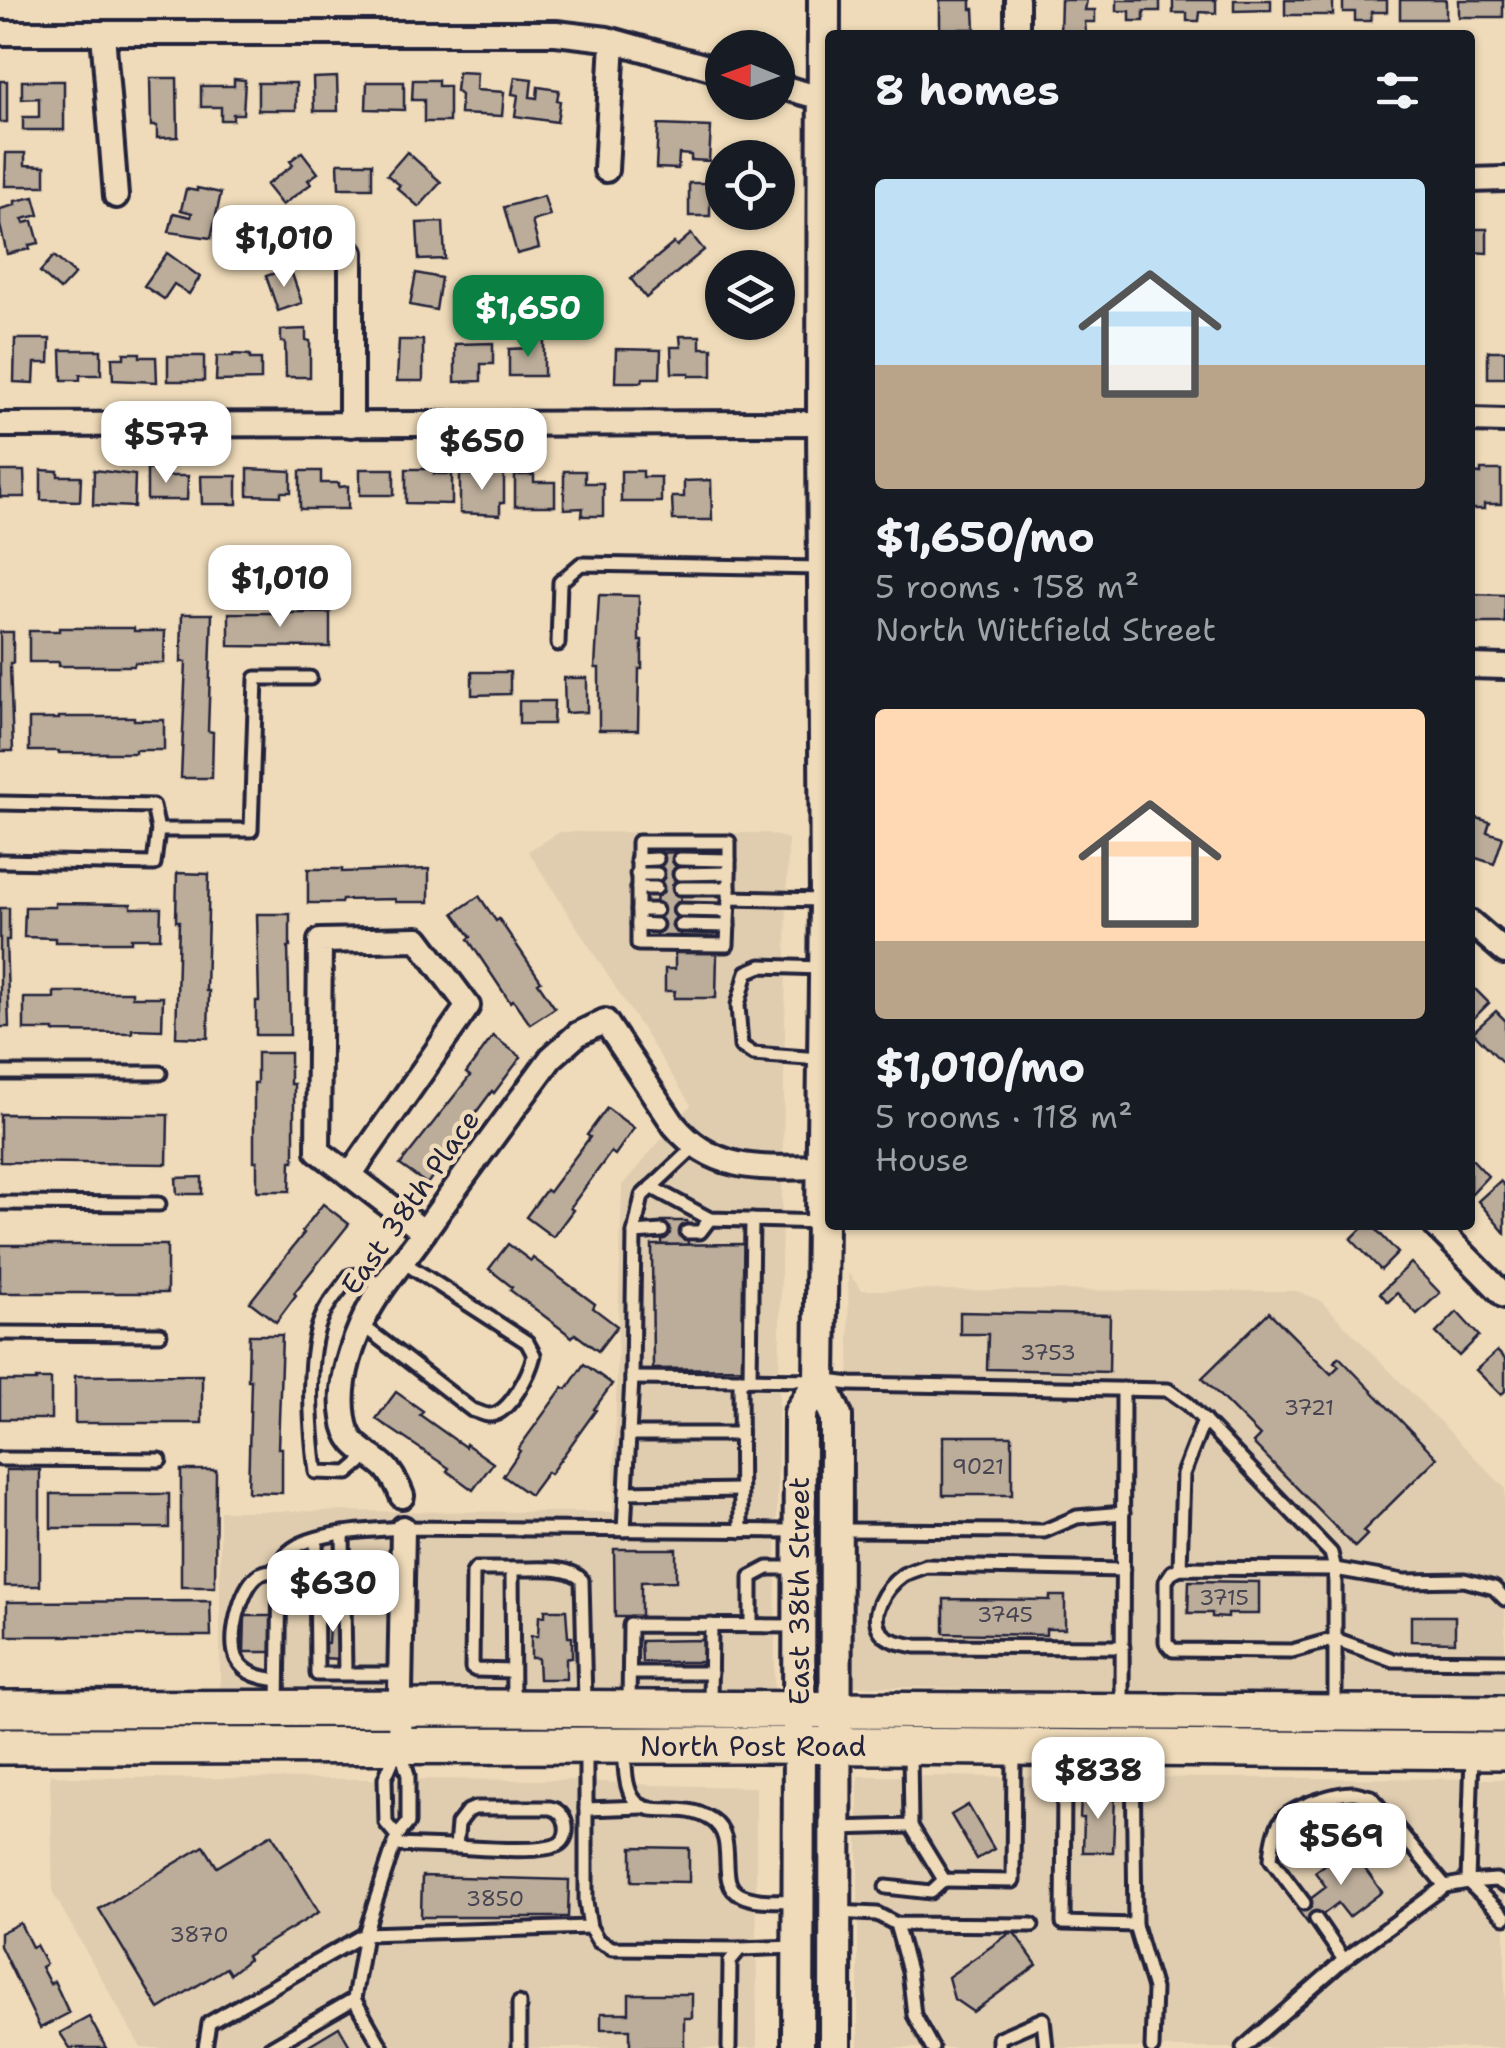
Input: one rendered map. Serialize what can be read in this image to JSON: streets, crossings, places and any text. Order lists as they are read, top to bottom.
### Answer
{
  "streets": {
    "main road": ["East 38th Street", "North Post Road"],
    "street": ["East 38th Place"]
  },
  "crossings": [
    ["East 38th Street", "North Post Road"]
  ],
  "house_numbers": [
    "3753",
    "3721",
    "9021",
    "3715",
    "3745",
    "3850",
    "3870"
  ],
  "north": "left",
  "page": {
    "heading": "8 homes",
    "list": [
      {
        "name": "$1,650/mo",
        "note": "5 rooms · 158 m² · North Wittfield Street"
      },
      {
        "name": "$1,010/mo",
        "note": "5 rooms · 118 m² · House"
      }
    ],
    "price": [
      "$1,010",
      "$1,650",
      "$577",
      "$650",
      "$1,010",
      "$630",
      "$838",
      "$569"
    ]
  }
}
